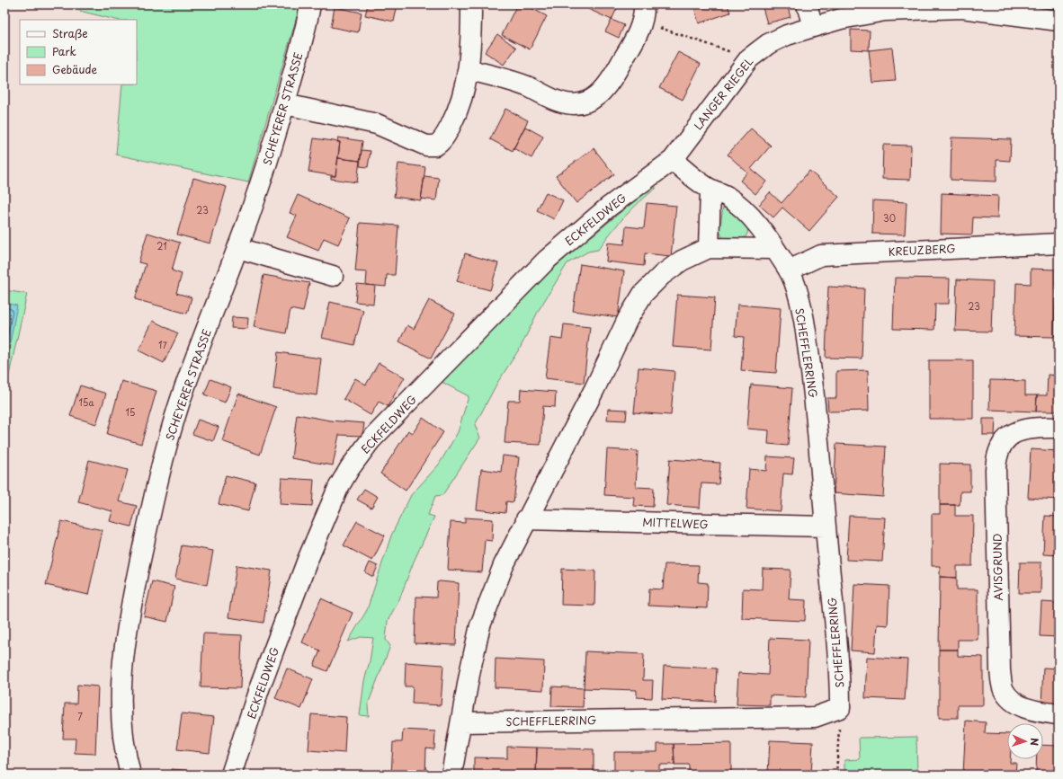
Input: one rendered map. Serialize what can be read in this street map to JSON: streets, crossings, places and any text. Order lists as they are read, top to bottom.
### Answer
{
  "streets": {
    "street": [
      "LANGER RIEGEL",
      "SCHEYERER STRASSE",
      "ECKFELDWEG",
      "KREUZBERG",
      "SCHEFFLERRING",
      "MITTELWEG",
      "AVISGRUND"
    ]
  },
  "crossings": [
    ["LANGER RIEGEL", "ECKFELDWEG"],
    ["LANGER RIEGEL", "SCHEFFLERRING"],
    ["ECKFELDWEG", "SCHEFFLERRING"],
    ["KREUZBERG", "SCHEFFLERRING"],
    ["SCHEFFLERRING", "MITTELWEG"]
  ],
  "house_numbers": [
    "23",
    "30",
    "21",
    "23",
    "17",
    "15a",
    "15",
    "7"
  ],
  "legend": ["Straße", "Park", "Gebäude"],
  "north": "right"
}
